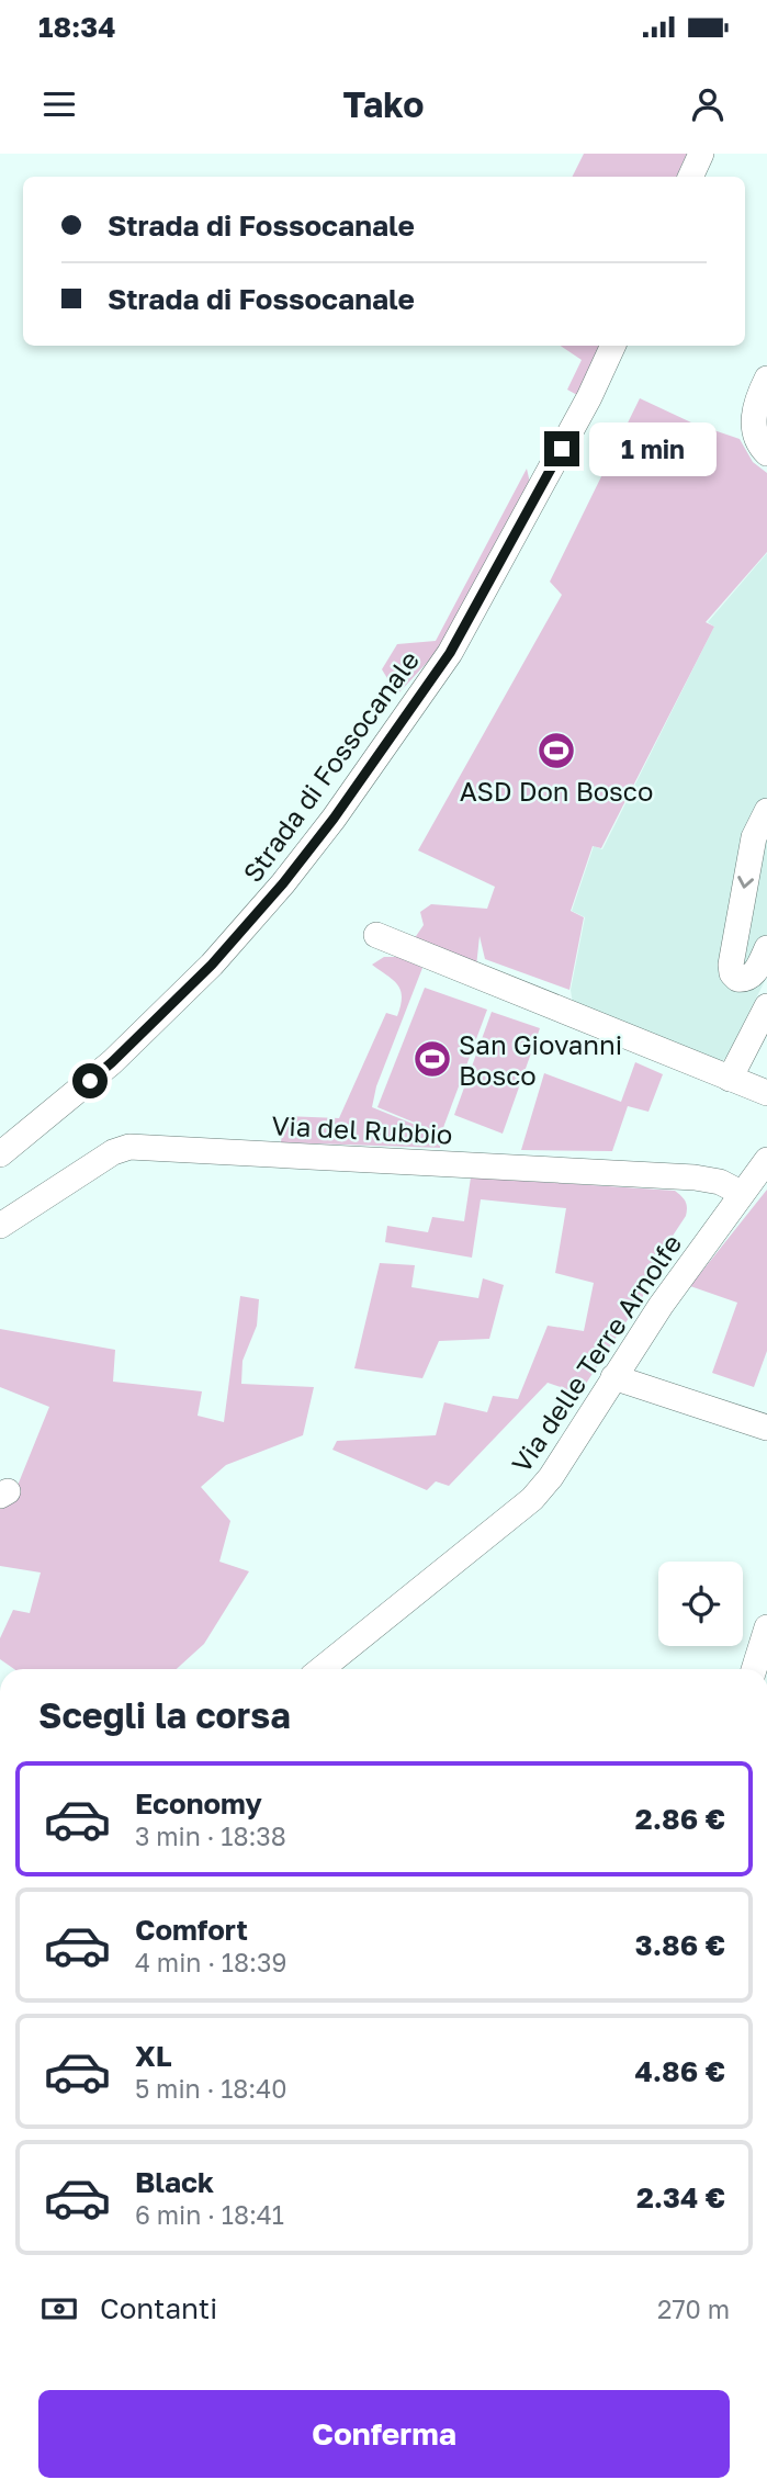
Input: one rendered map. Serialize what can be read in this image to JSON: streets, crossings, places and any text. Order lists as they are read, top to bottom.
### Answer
{
  "streets": {
    "street": ["Strada di Fossocanale", "Via del Rubbio", "Via delle Terre Arnolfe"]
  },
  "crossings": [
    ["Via del Rubbio", "Via delle Terre Arnolfe"]
  ],
  "places": {
    "sports": ["ASD Don Bosco", "San Giovanni Bosco"]
  },
  "page": {
    "status": "18:34",
    "header": "Tako",
    "banner": ["Strada di Fossocanale", "Strada di Fossocanale"],
    "bubble": "1 min",
    "heading": "Scegli la corsa",
    "list": [
      {
        "name": "Economy",
        "note": "3 min · 18:38",
        "value": "2.86 €"
      },
      {
        "name": "Comfort",
        "note": "4 min · 18:39",
        "value": "3.86 €"
      },
      {
        "name": "XL",
        "note": "5 min · 18:40",
        "value": "4.86 €"
      },
      {
        "name": "Black",
        "note": "6 min · 18:41",
        "value": "2.34 €"
      }
    ],
    "pay": ["Contanti", "270 m"],
    "buttons": "Conferma"
  }
}
